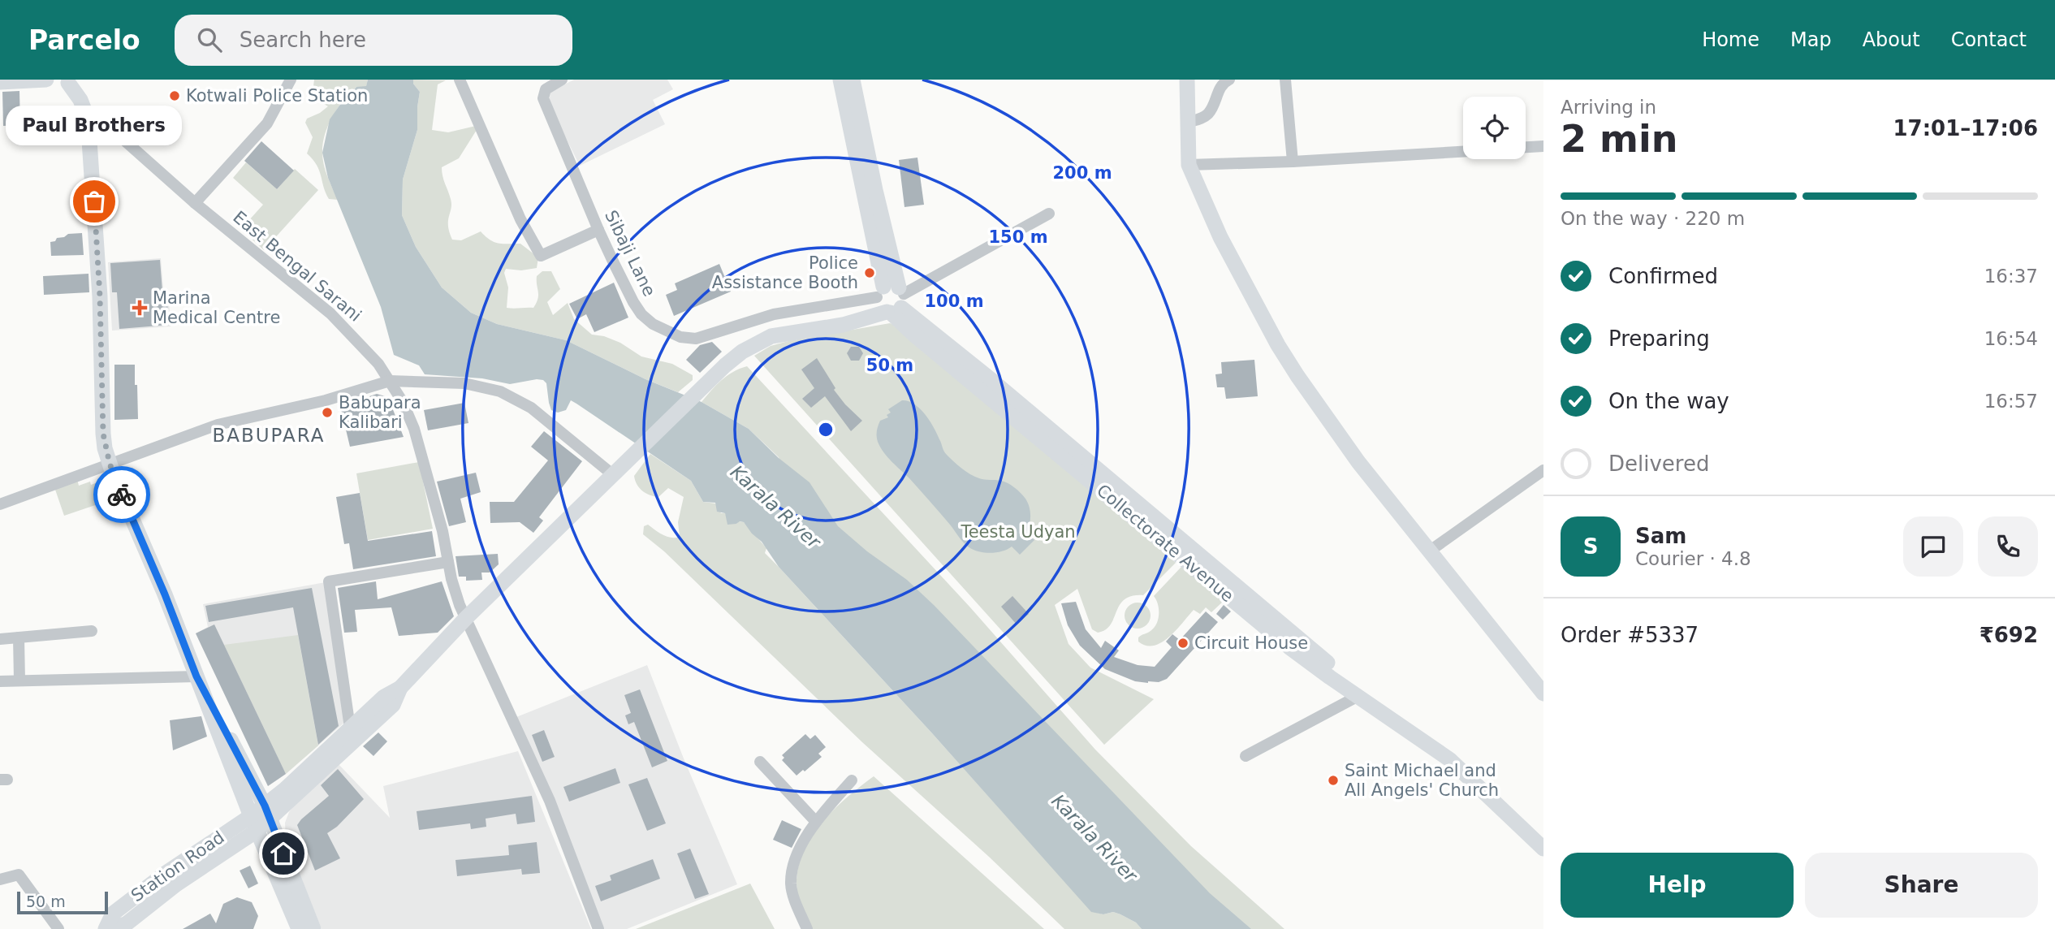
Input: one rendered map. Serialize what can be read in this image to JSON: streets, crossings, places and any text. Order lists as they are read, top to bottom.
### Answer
{
  "streets": {
    "street": [
      "Sibaji Lane",
      "East Bengal Sarani",
      "Collectorate Avenue",
      "Station Road"
    ]
  },
  "crossings": [
    ["Sibaji Lane", "Collectorate Avenue"]
  ],
  "districts": ["BABUPARA"],
  "water": ["Karala River"],
  "parks": ["Teesta Udyan"],
  "places": {
    "other": [
      "Kotwali Police Station",
      "Paul Brothers",
      "Police Assistance Booth",
      "Babupara Kalibari",
      "Circuit House",
      "Saint Michael and All Angels' Church"
    ],
    "health": ["Marina Medical Centre"]
  },
  "scale_bar": "50 m",
  "page": {
    "header": "Parcelo",
    "search": "Search here",
    "nav": [
      "Home",
      "Map",
      "About",
      "Contact"
    ],
    "heading": ["2 min", "Arriving in", "17:01–17:06"],
    "panel": [
      "Sam",
      "Courier · 4.8",
      "Order #5337",
      "₹692"
    ],
    "bubble": "Paul Brothers",
    "bar": "On the way · 220 m",
    "list": [
      ["Confirmed", "16:37"],
      ["Preparing", "16:54"],
      ["On the way", "16:57"],
      "Delivered"
    ],
    "round": "S",
    "buttons": ["Help", "Share"],
    "scale": "50 m"
  },
  "rings": [
    "200 m",
    "150 m",
    "100 m",
    "50 m"
  ]
}
